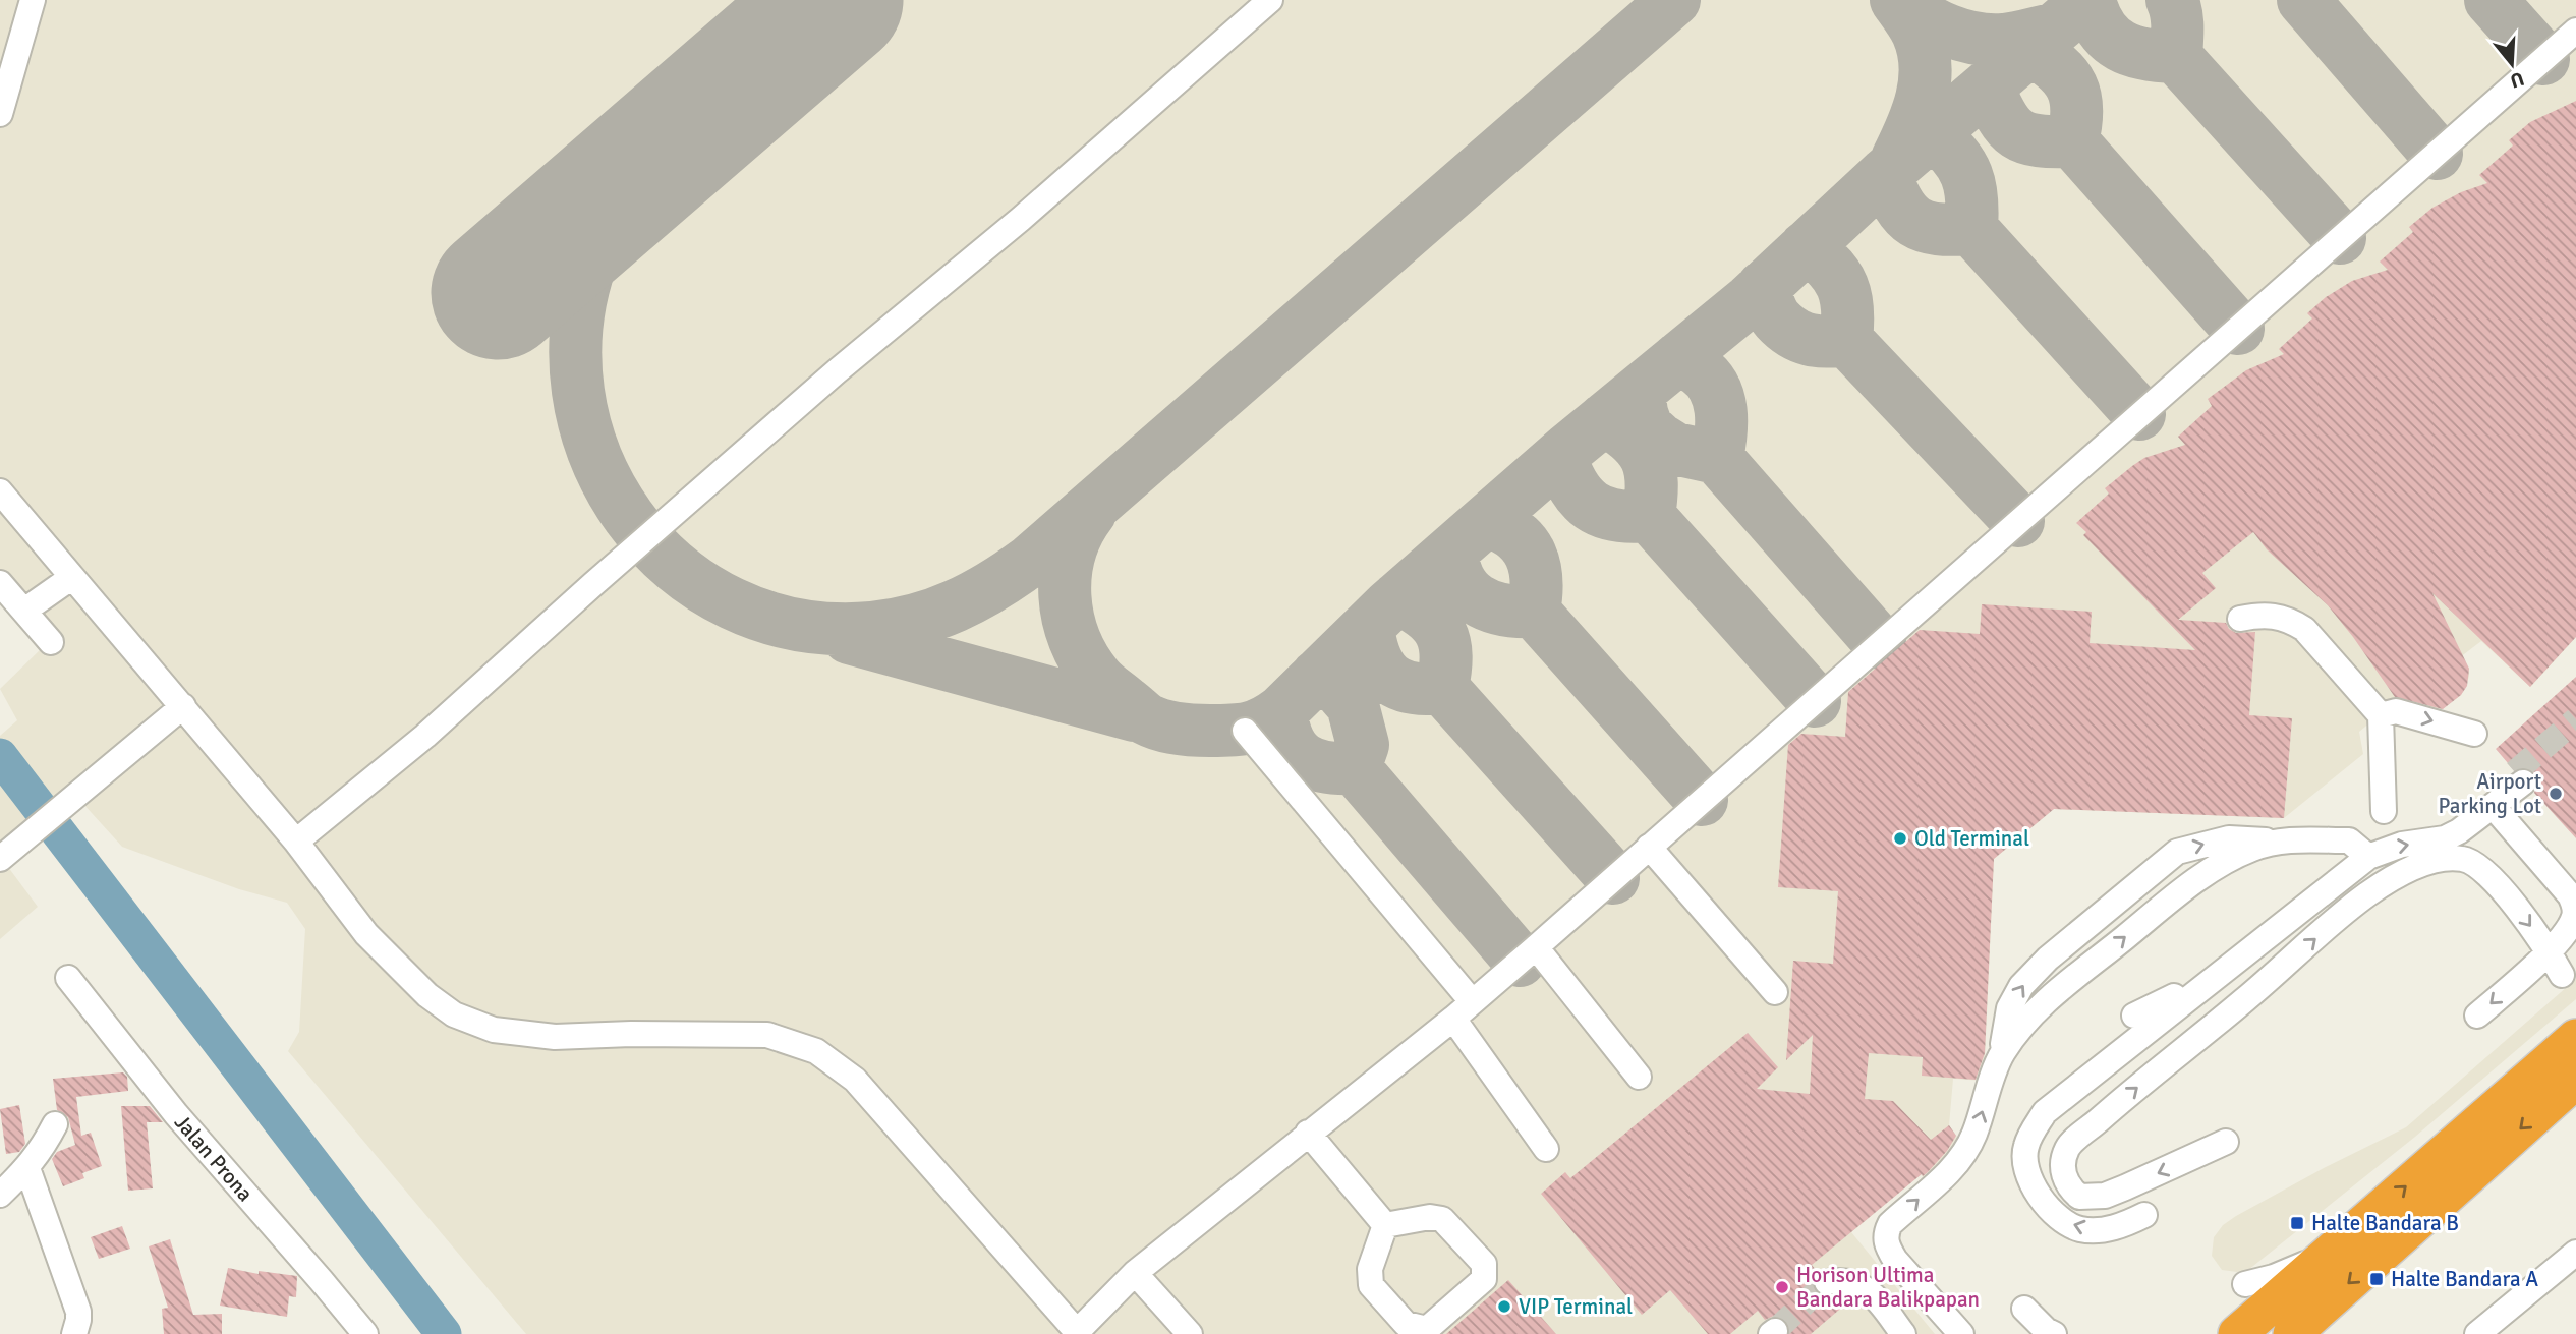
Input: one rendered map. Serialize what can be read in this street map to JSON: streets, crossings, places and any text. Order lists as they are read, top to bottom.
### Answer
{
  "streets": {
    "street": ["Jalan Prona"]
  },
  "places": {
    "other": [
      "Airport Parking Lot",
      "Old Terminal",
      "Horison Ultima Bandara Balikpapan",
      "VIP Terminal"
    ],
    "transit": ["Halte Bandara B", "Halte Bandara A"]
  },
  "north": "bottom"
}
